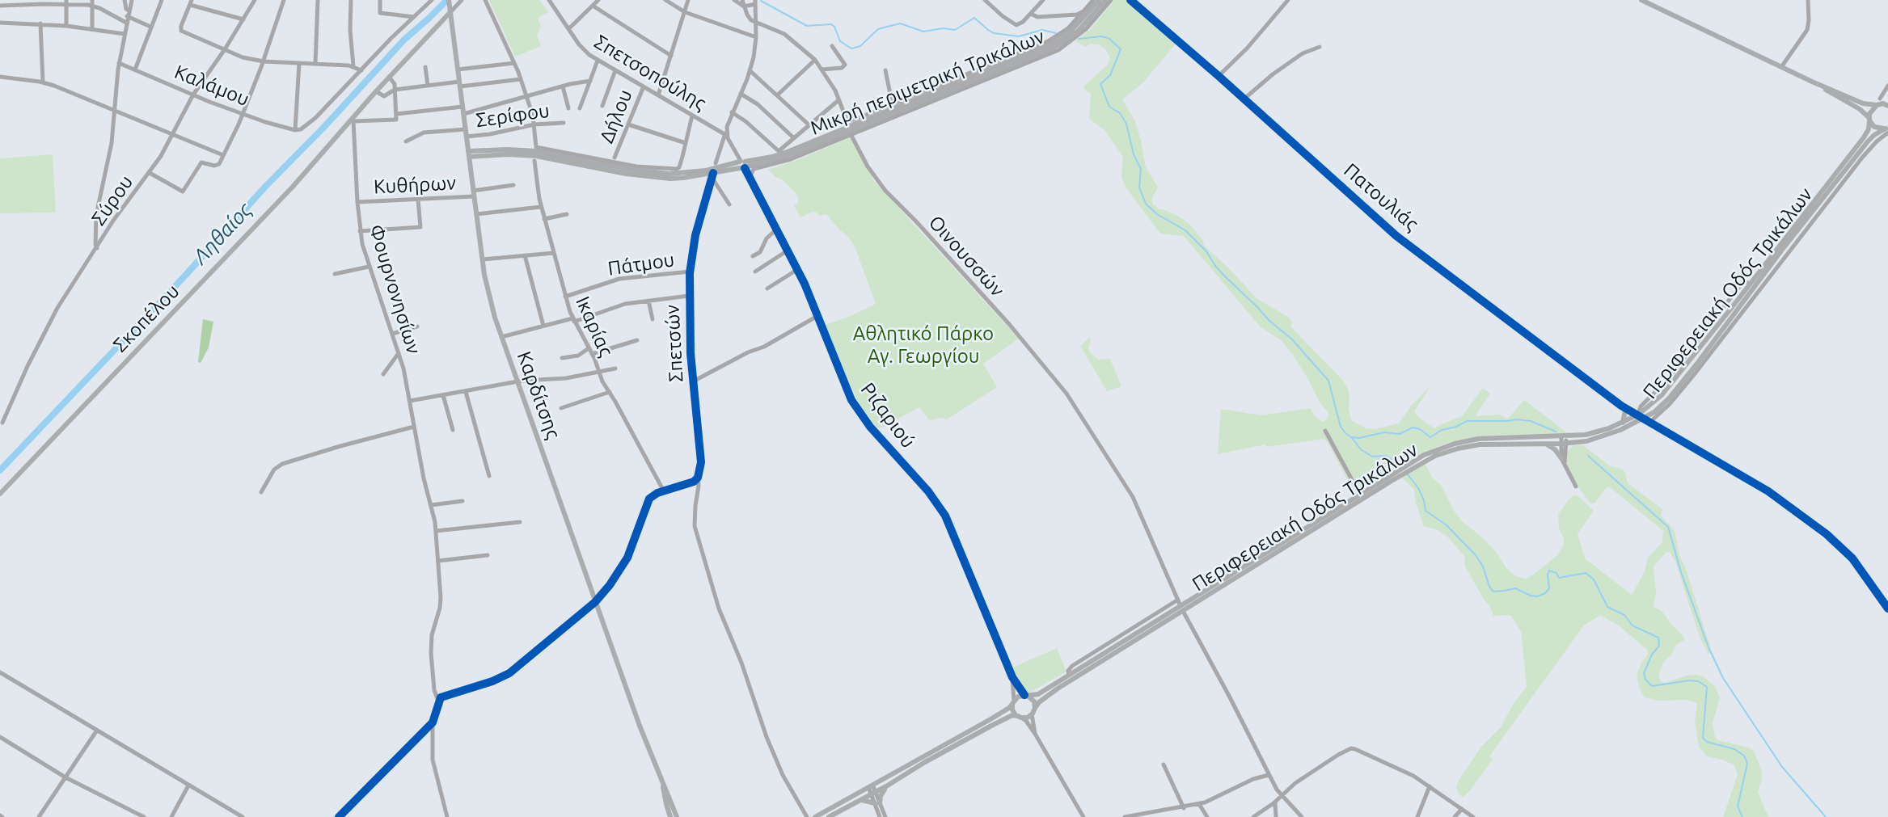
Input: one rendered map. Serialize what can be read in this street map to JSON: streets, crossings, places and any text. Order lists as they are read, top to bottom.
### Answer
{
  "streets": {
    "main road": [
      "Μικρή περιμετρική Τρικάλων",
      "Περιφερειακή Οδός Τρικάλων",
      "Σκοπέλου",
      "Καρδίτσης"
    ],
    "street": [
      "Σπετσοπούλης",
      "Καλάμου",
      "Σερίφου",
      "Δήλου",
      "Κυθήρων",
      "Πατουλιάς",
      "Σύρου",
      "Οινουσσών",
      "Πάτμου",
      "Φουρνονησίων",
      "Ικαρίας",
      "Σπετσών",
      "Ριζαριού"
    ]
  },
  "crossings": [
    ["Σπετσοπούλης", "Δήλου"],
    ["Σπετσοπούλης", "Ριζαριού"],
    ["Μικρή περιμετρική Τρικάλων", "Σπετσών"],
    ["Μικρή περιμετρική Τρικάλων", "Καρδίτσης"],
    ["Μικρή περιμετρική Τρικάλων", "Ριζαριού"],
    ["Καλάμου", "Σύρου"],
    ["Σερίφου", "Καρδίτσης"],
    ["Κυθήρων", "Φουρνονησίων"],
    ["Κυθήρων", "Καρδίτσης"],
    ["Πατουλιάς", "Περιφερειακή Οδός Τρικάλων"],
    ["Οινουσσών", "Περιφερειακή Οδός Τρικάλων"],
    ["Πάτμου", "Ικαρίας"],
    ["Πάτμου", "Σπετσών"],
    ["Φουρνονησίων", "Σκοπέλου"],
    ["Περιφερειακή Οδός Τρικάλων", "Ριζαριού"],
    ["Σκοπέλου", "Καρδίτσης"]
  ],
  "water": ["Ληθαίος"],
  "parks": ["Αθλητικό Πάρκο Αγ. Γεωργίου"]
}
